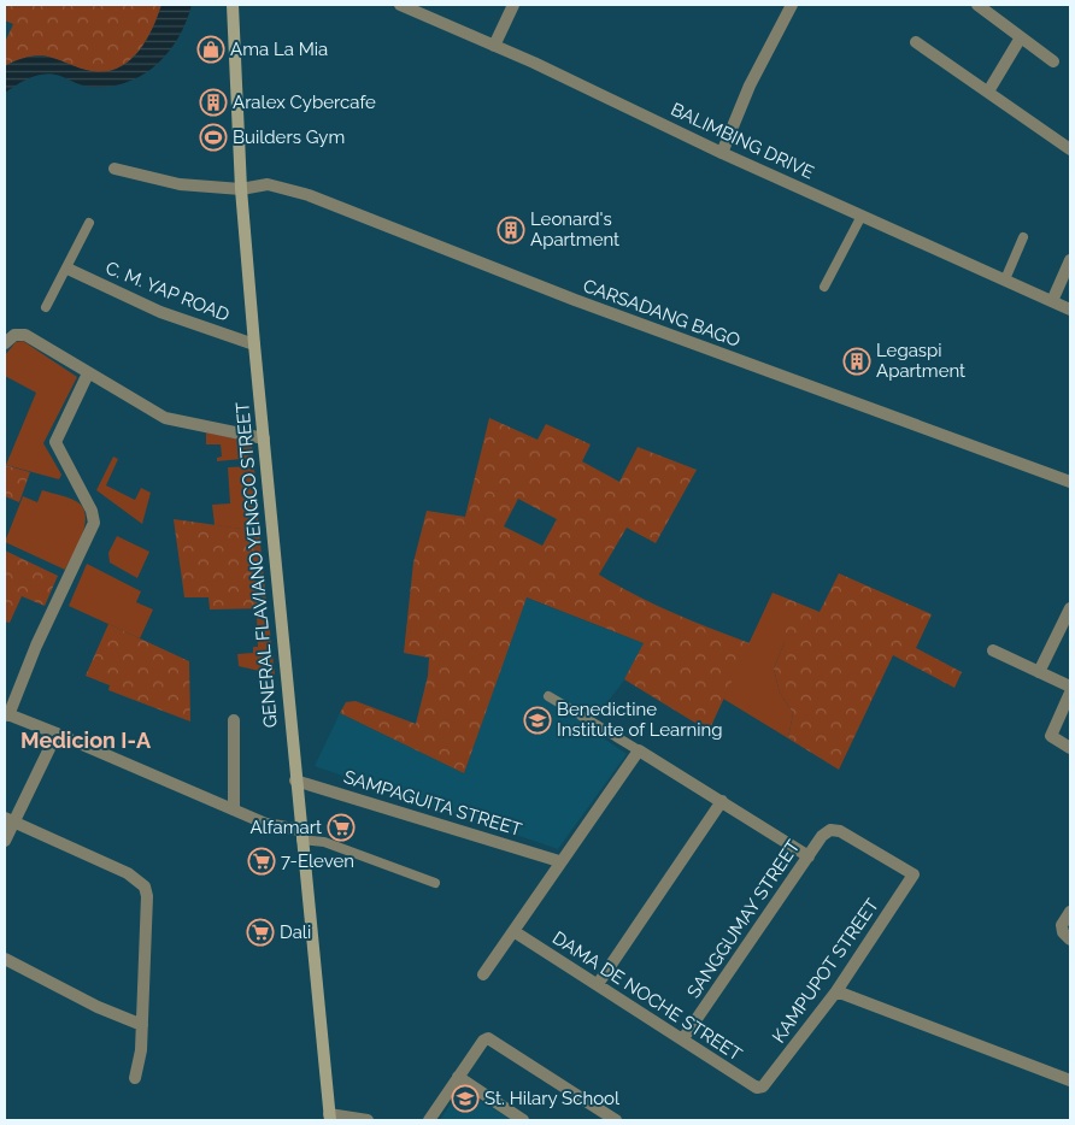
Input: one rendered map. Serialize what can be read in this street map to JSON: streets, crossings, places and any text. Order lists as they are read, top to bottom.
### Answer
{
  "streets": {
    "main road": ["GENERAL FLAVIANO YENGCO STREET"],
    "street": [
      "BALIMBING DRIVE",
      "C. M. YAP ROAD",
      "CARSADANG BAGO",
      "SAMPAGUITA STREET",
      "SANGGUMAY STREET",
      "KAMPUPOT STREET",
      "DAMA DE NOCHE STREET"
    ]
  },
  "crossings": [
    ["C. M. YAP ROAD", "GENERAL FLAVIANO YENGCO STREET"],
    ["CARSADANG BAGO", "GENERAL FLAVIANO YENGCO STREET"],
    ["GENERAL FLAVIANO YENGCO STREET", "SAMPAGUITA STREET"],
    ["SANGGUMAY STREET", "KAMPUPOT STREET"],
    ["SANGGUMAY STREET", "DAMA DE NOCHE STREET"],
    ["KAMPUPOT STREET", "DAMA DE NOCHE STREET"]
  ],
  "districts": ["Medicion I-A"],
  "places": {
    "shop": ["Ama La Mia"],
    "building": ["Aralex Cybercafe", "Leonard's Apartment", "Legaspi Apartment"],
    "sports": ["Builders Gym"],
    "school or university": ["Benedictine Institute of Learning", "St. Hilary School"],
    "supermarket": ["Alfamart", "7-Eleven", "Dali"]
  }
}
